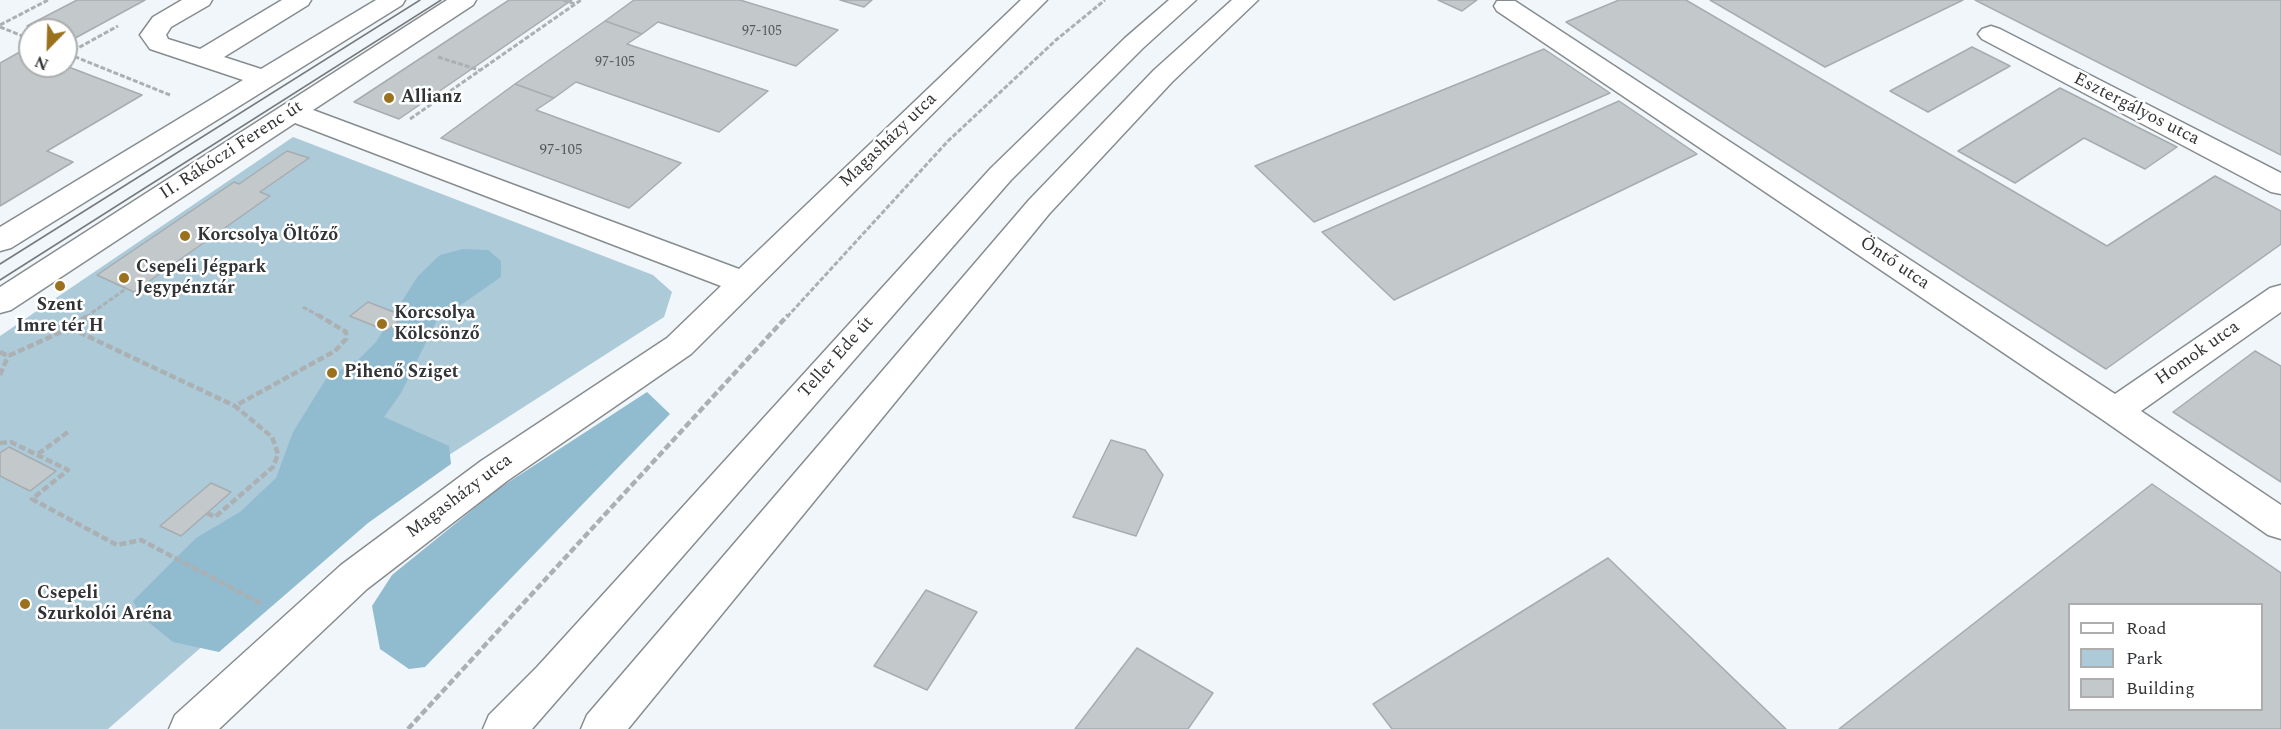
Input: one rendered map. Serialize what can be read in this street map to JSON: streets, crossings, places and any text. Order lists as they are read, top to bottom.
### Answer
{
  "streets": {
    "street": [
      "Esztergályos utca",
      "Magasházy utca",
      "II. Rákóczi Ferenc út",
      "Öntő utca",
      "Homok utca",
      "Teller Ede út"
    ]
  },
  "crossings": [
    ["Öntő utca", "Homok utca"]
  ],
  "places": [
    "Allianz",
    "Korcsolya Öltőző",
    "Csepeli Jégpark Jegypénztár",
    "Szent Imre tér H",
    "Korcsolya Kölcsönző",
    "Pihenő Sziget",
    "Csepeli Szurkolói Aréna"
  ],
  "house_numbers": ["97-105", "97-105", "97-105"],
  "legend": ["Road", "Park", "Building"],
  "north": "bottom left"
}
